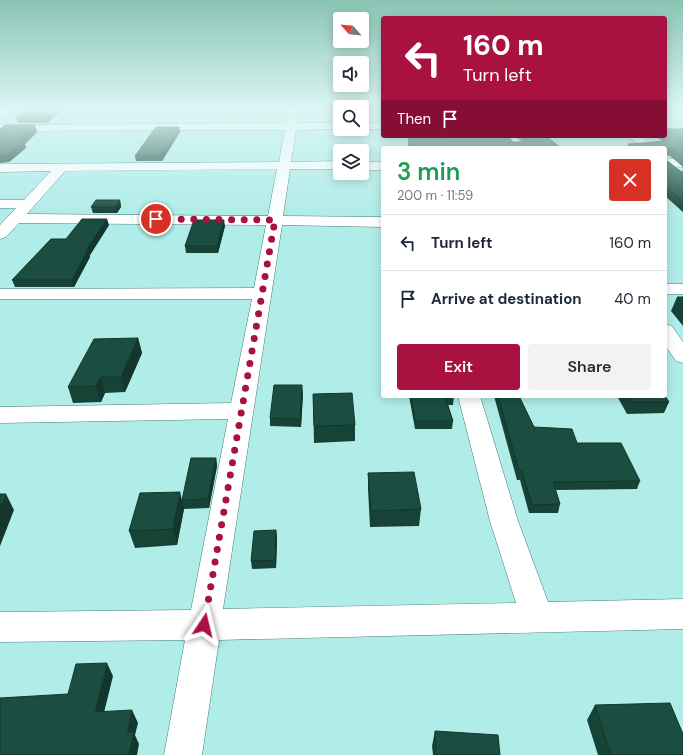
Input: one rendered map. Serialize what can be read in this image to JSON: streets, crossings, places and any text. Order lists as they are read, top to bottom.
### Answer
{
  "north": "top left",
  "page": {
    "turn": ["160 m", "Turn left"],
    "then": "Then",
    "heading": ["3 min", "200 m · 11:59"],
    "list": [
      {
        "name": "Turn left",
        "value": "160 m"
      },
      {
        "name": "Arrive at destination",
        "value": "40 m"
      }
    ],
    "buttons": ["Exit", "Share"]
  }
}
